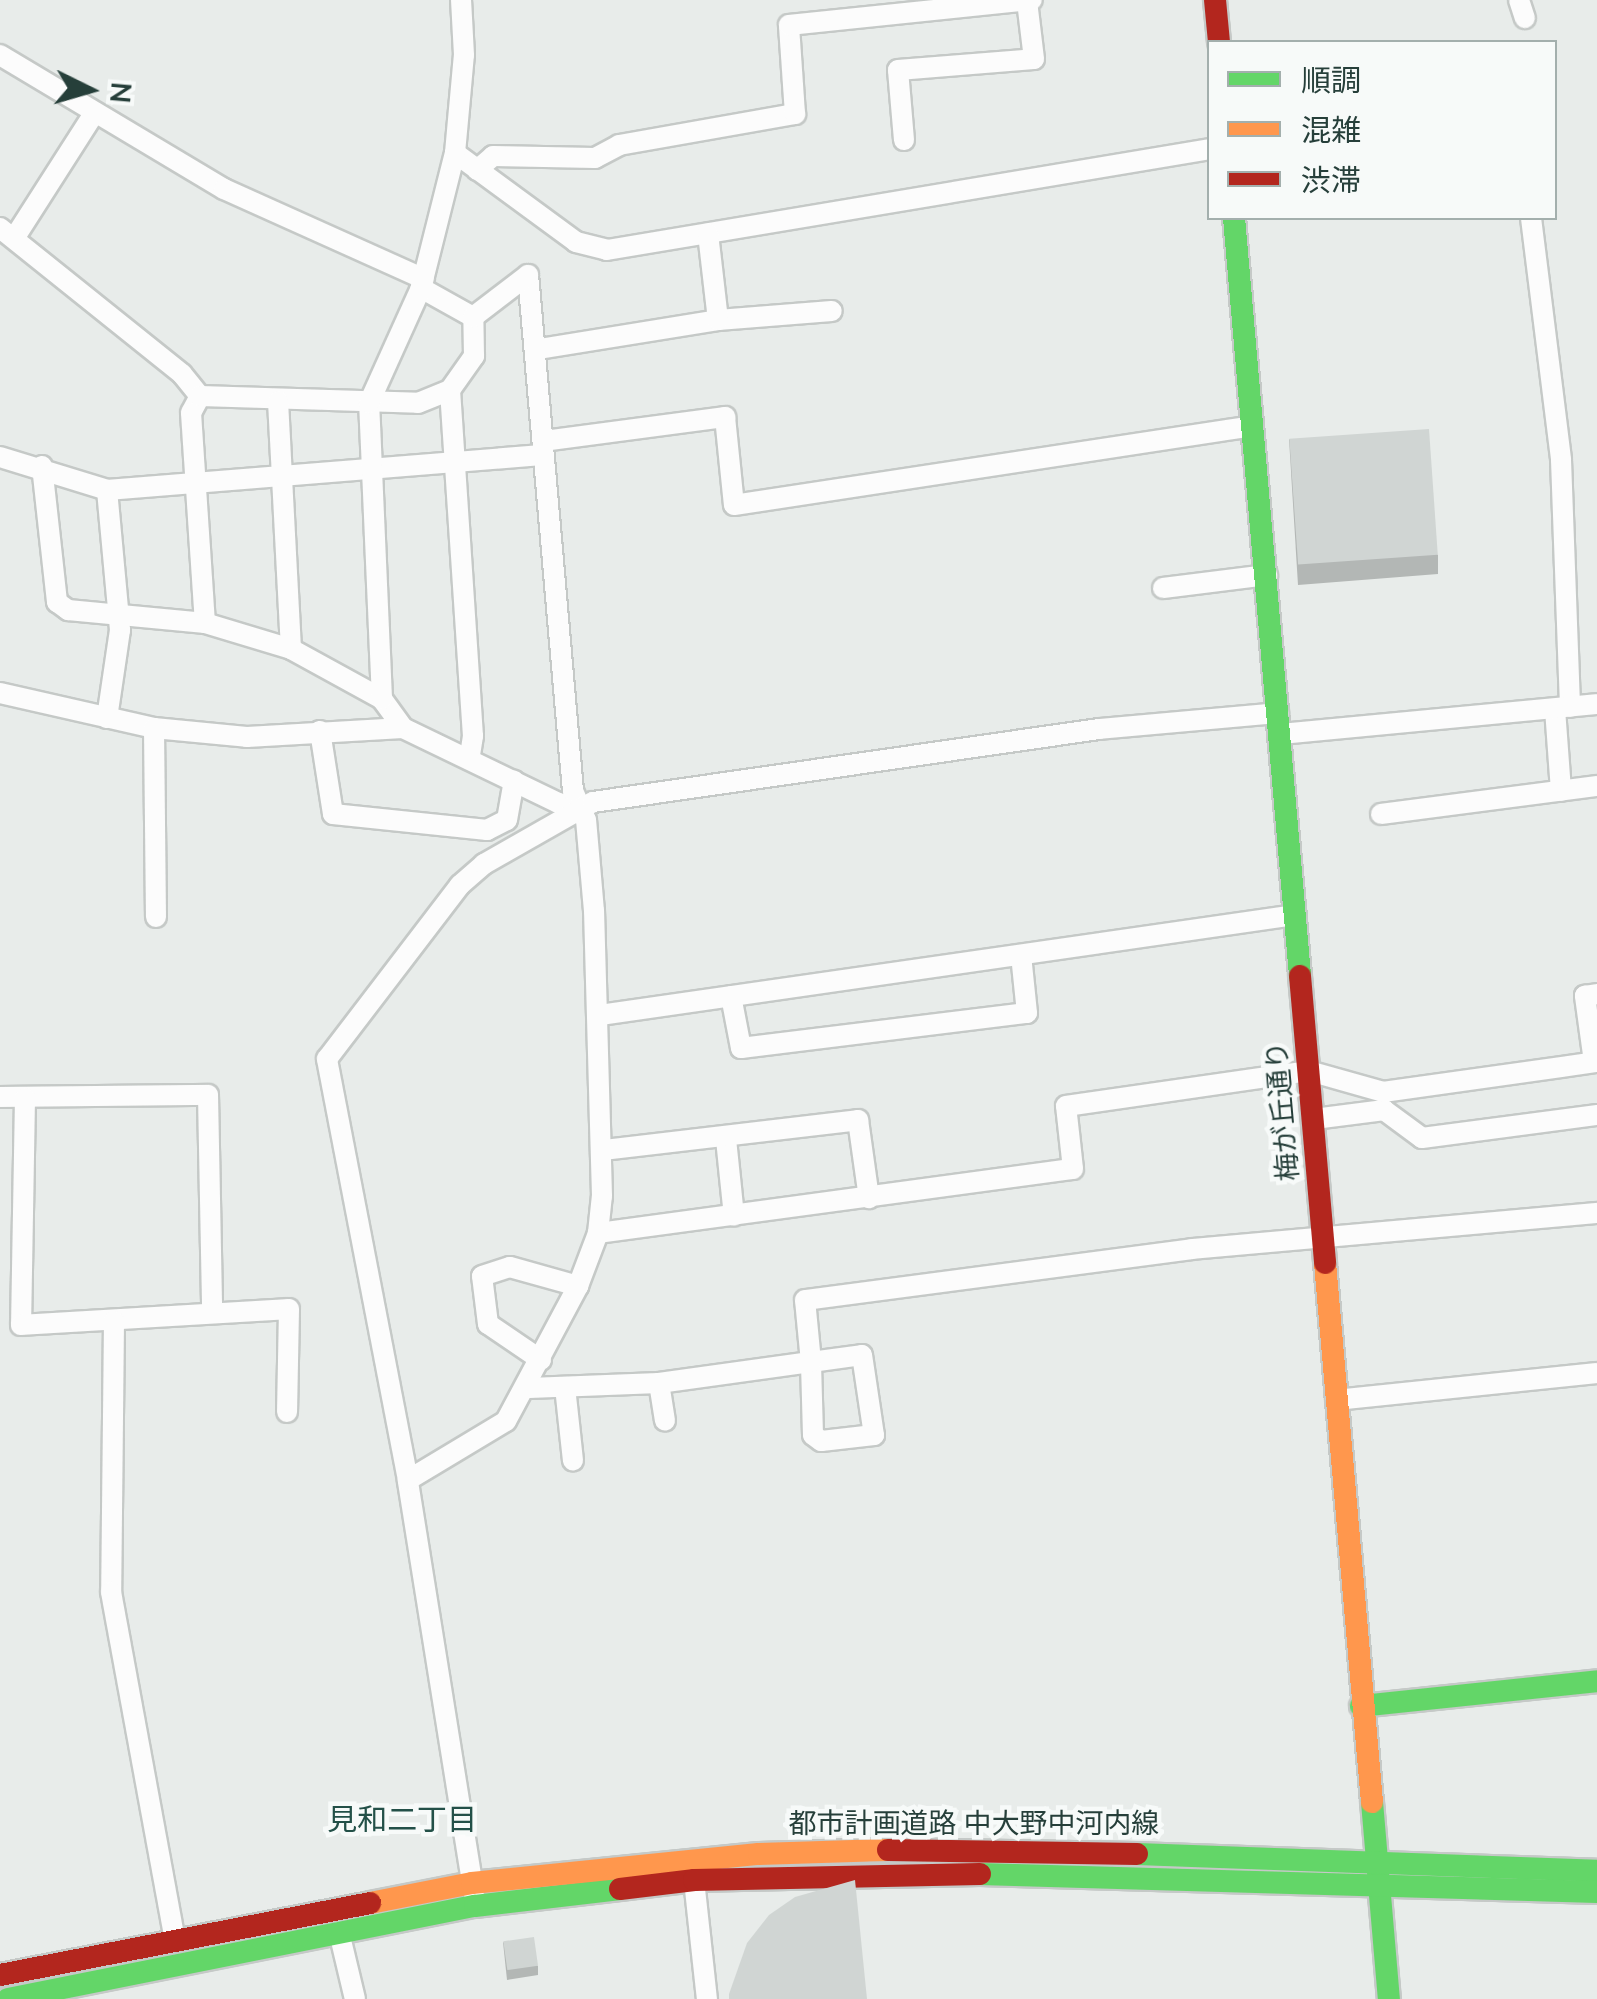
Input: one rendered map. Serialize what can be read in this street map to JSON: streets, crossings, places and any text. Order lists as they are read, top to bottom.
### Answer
{
  "streets": {
    "street": ["梅が丘通り", "都市計画道路 中大野中河内線"]
  },
  "crossings": [
    ["梅が丘通り", "都市計画道路 中大野中河内線"]
  ],
  "districts": ["見和二丁目"],
  "legend": ["順調", "混雑", "渋滞"],
  "north": "right"
}
